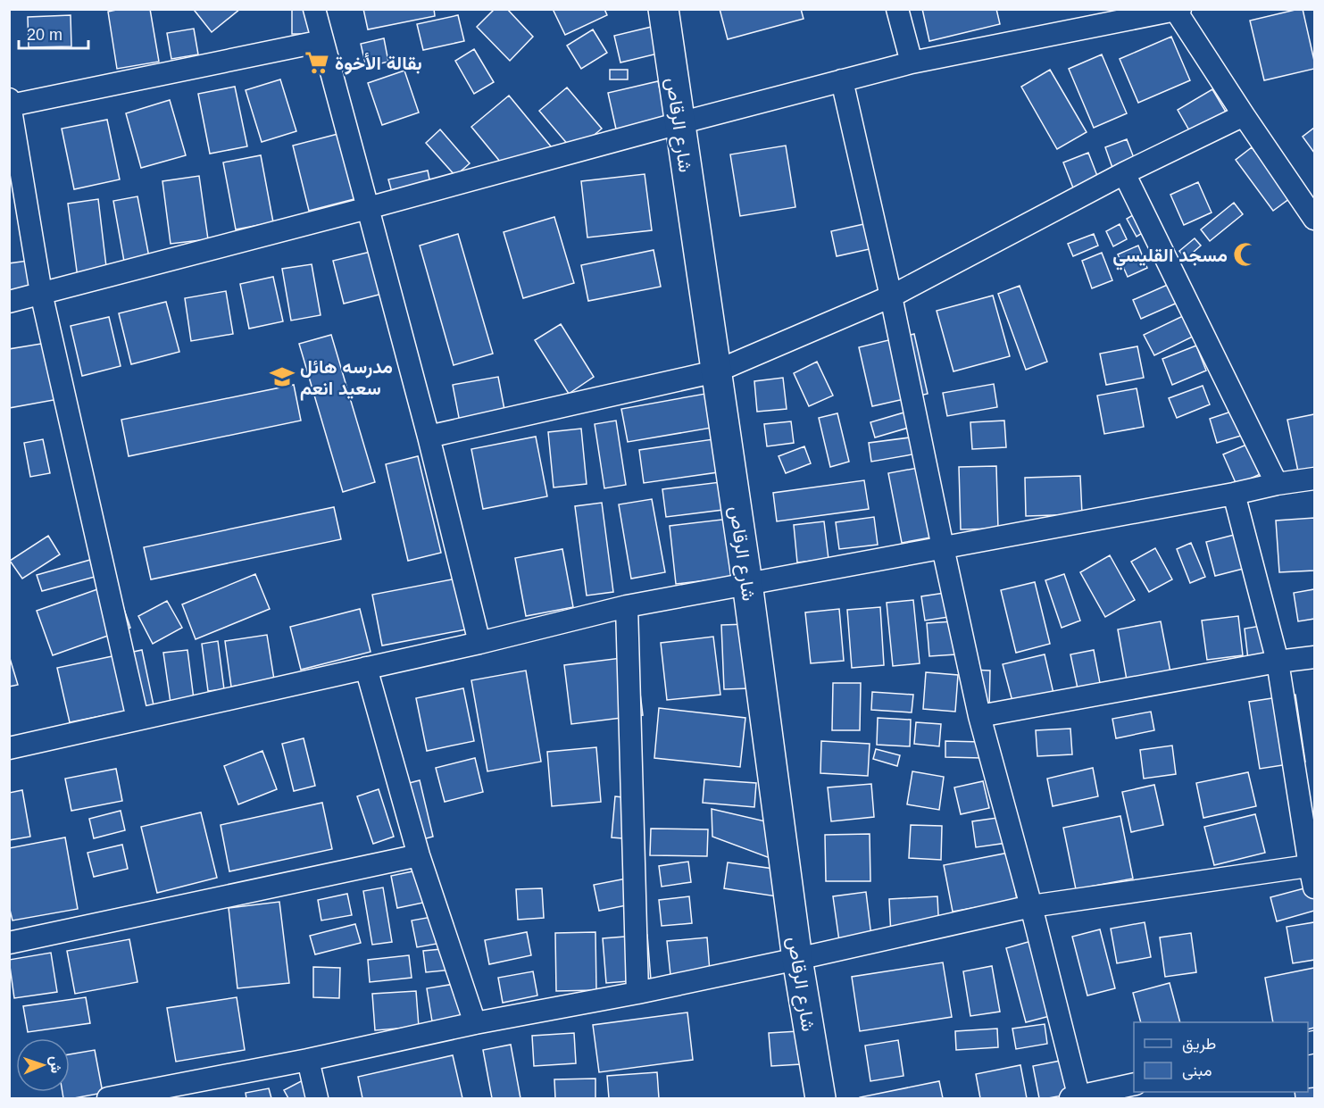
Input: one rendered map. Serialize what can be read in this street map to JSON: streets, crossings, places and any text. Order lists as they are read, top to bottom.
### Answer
{
  "streets": {
    "street": ["شارع الرقاص"]
  },
  "places": {
    "supermarket": ["بقالة الأخوة"],
    "mosque": ["مسجد القليسي"],
    "school or university": ["مدرسه هائل سعيد انعم"]
  },
  "legend": ["طريق", "مبنى"],
  "scale_bar": "20 m",
  "north": "right"
}
